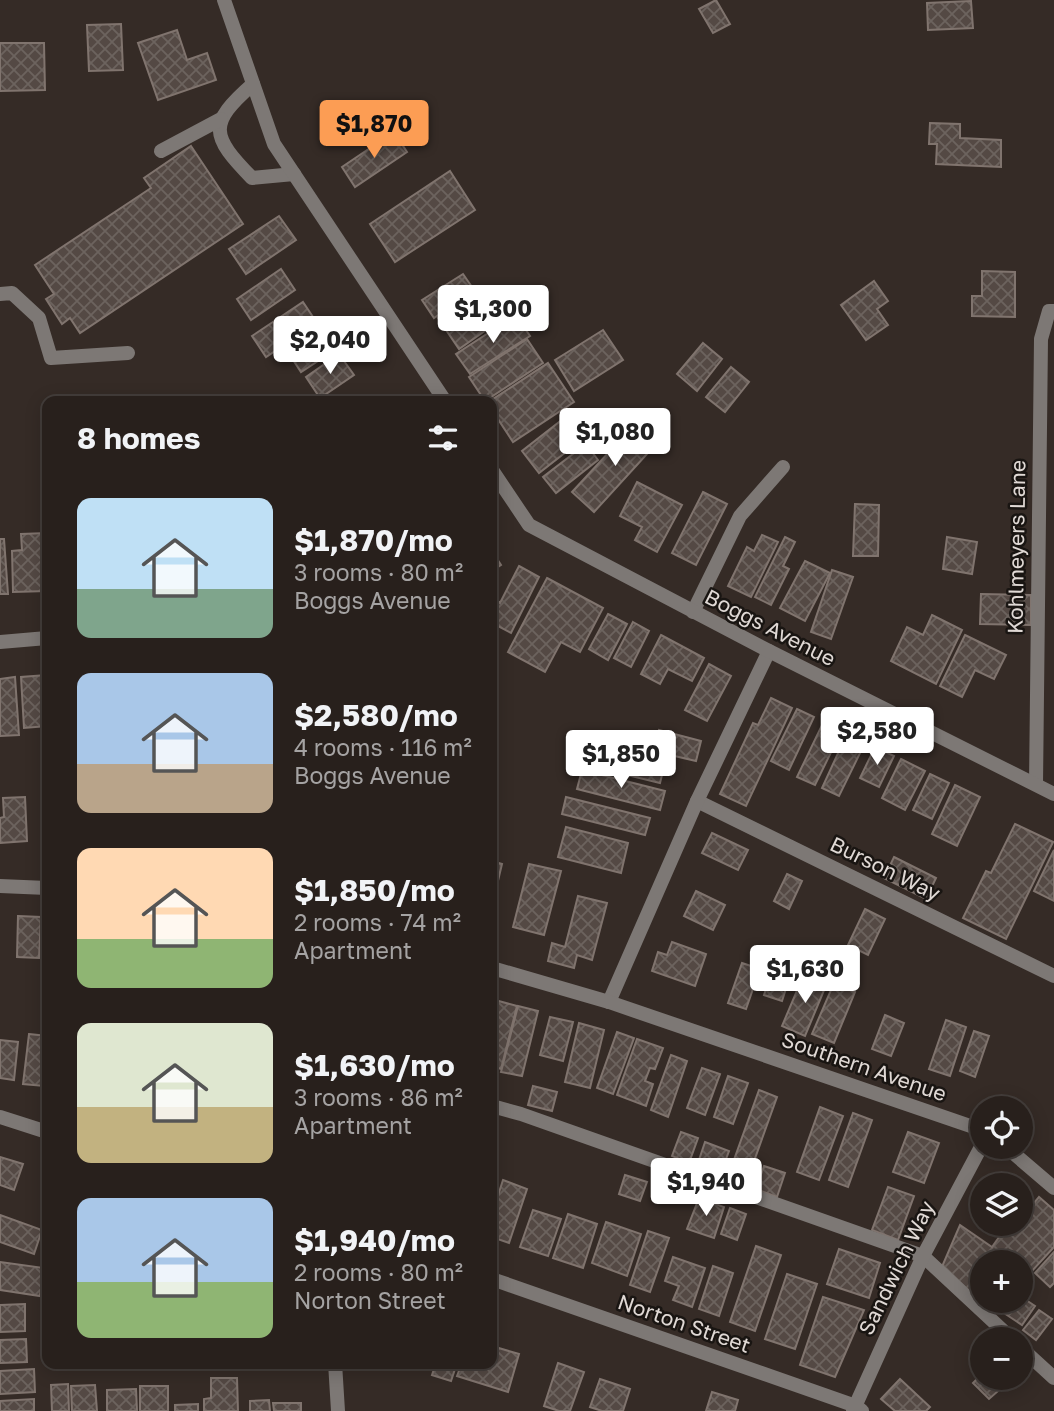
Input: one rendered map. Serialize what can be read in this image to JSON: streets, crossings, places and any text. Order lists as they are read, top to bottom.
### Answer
{
  "streets": {
    "street": [
      "Kohlmeyers Lane",
      "Boggs Avenue",
      "Burson Way",
      "Southern Avenue",
      "Sandwich Way",
      "Norton Street"
    ]
  },
  "crossings": [
    ["Kohlmeyers Lane", "Boggs Avenue"],
    ["Sandwich Way", "Norton Street"]
  ],
  "page": {
    "price": [
      "$1,870",
      "$1,300",
      "$2,040",
      "$1,080",
      "$2,580",
      "$1,850",
      "$1,630",
      "$1,940"
    ],
    "heading": "8 homes",
    "list": [
      {
        "name": "$1,870/mo",
        "note": "3 rooms · 80 m² · Boggs Avenue"
      },
      {
        "name": "$2,580/mo",
        "note": "4 rooms · 116 m² · Boggs Avenue"
      },
      {
        "name": "$1,850/mo",
        "note": "2 rooms · 74 m² · Apartment"
      },
      {
        "name": "$1,630/mo",
        "note": "3 rooms · 86 m² · Apartment"
      },
      {
        "name": "$1,940/mo",
        "note": "2 rooms · 80 m² · Norton Street"
      }
    ],
    "map_buttons": ["+", "−"]
  }
}
